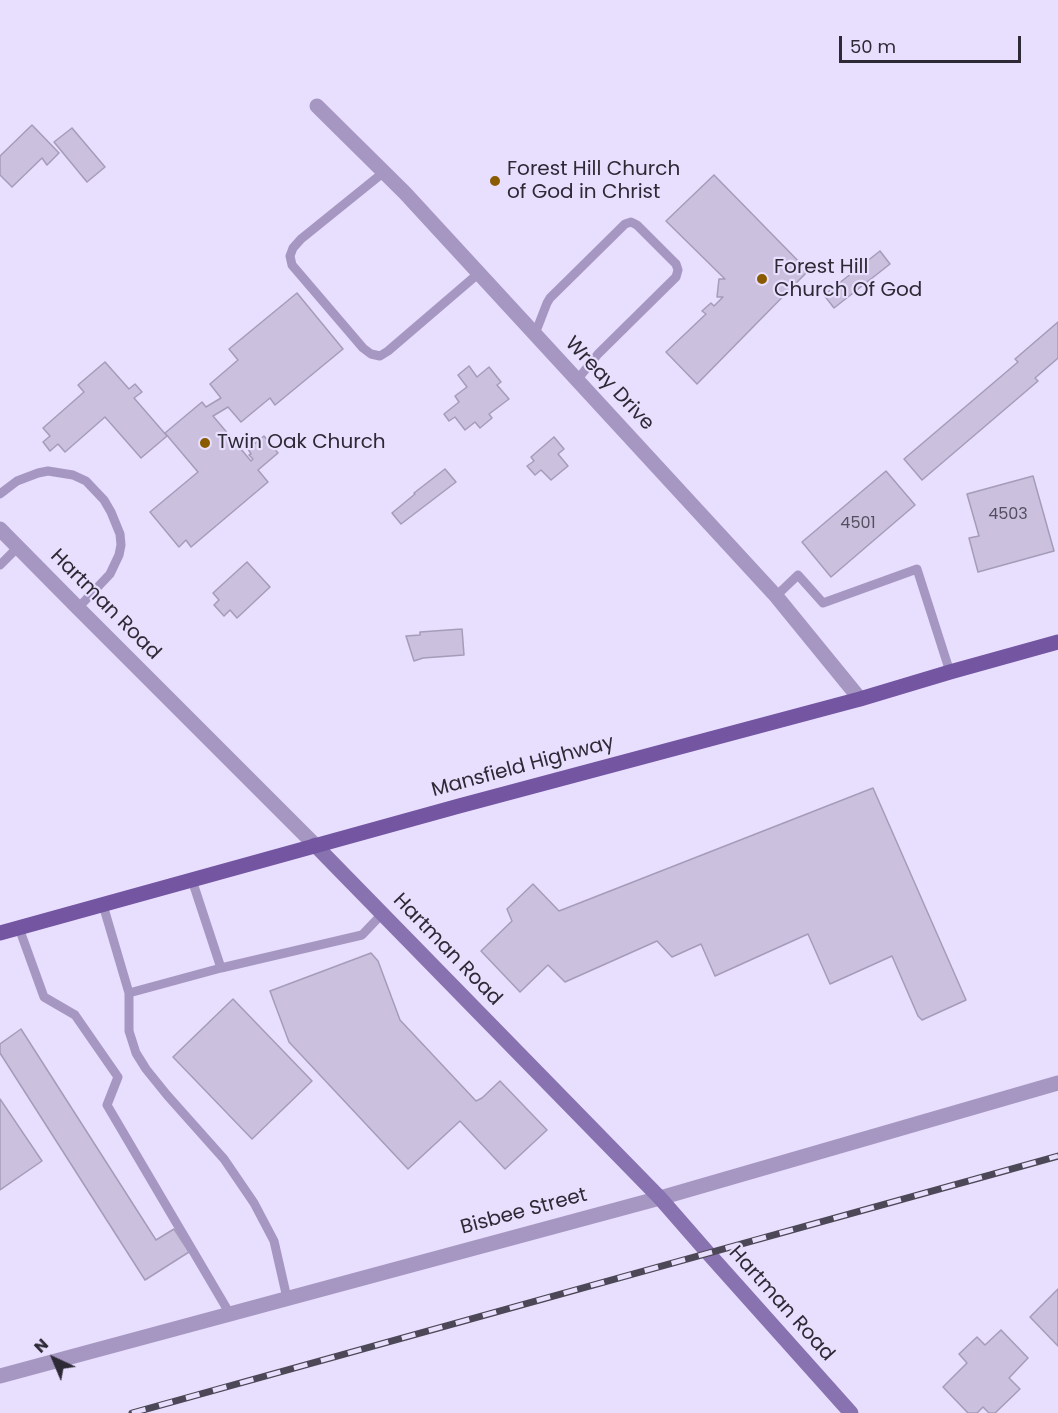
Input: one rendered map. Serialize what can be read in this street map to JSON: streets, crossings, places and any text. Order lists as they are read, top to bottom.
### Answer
{
  "streets": {
    "main road": ["Mansfield Highway"],
    "street": ["Wreay Drive", "Hartman Road", "Bisbee Street"]
  },
  "crossings": [
    ["Wreay Drive", "Mansfield Highway"],
    ["Hartman Road", "Mansfield Highway"],
    ["Hartman Road", "Bisbee Street"]
  ],
  "places": ["Forest Hill Church of God in Christ", "Forest Hill Church Of God", "Twin Oak Church"],
  "house_numbers": ["4503", "4501"],
  "scale_bar": "50 m",
  "north": "top left"
}
